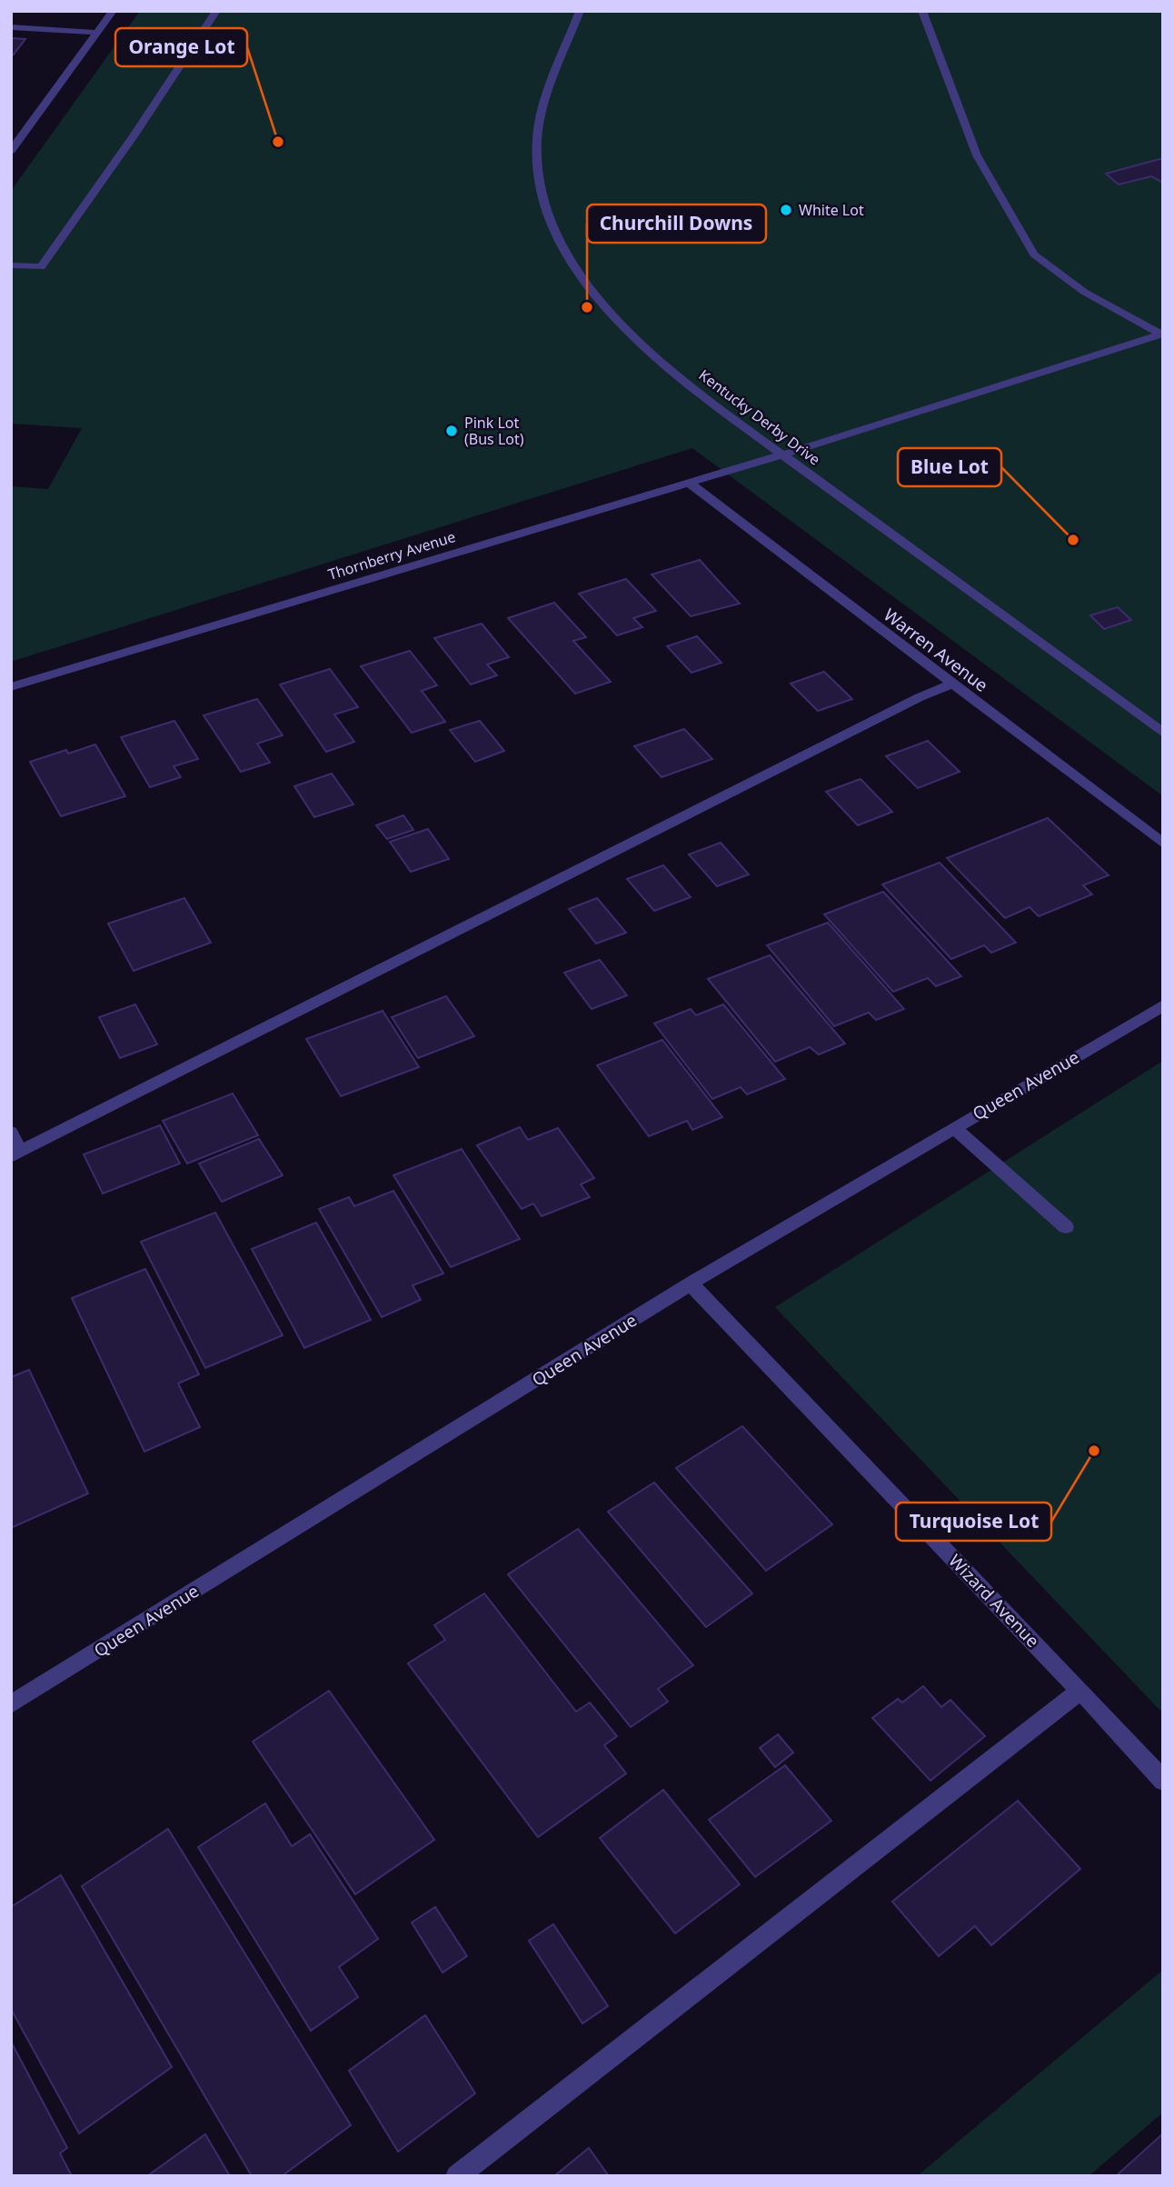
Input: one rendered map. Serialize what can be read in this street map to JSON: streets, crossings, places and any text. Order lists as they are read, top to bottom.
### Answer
{
  "streets": {
    "street": [
      "Kentucky Derby Drive",
      "Thornberry Avenue",
      "Warren Avenue",
      "Queen Avenue",
      "Wizard Avenue"
    ]
  },
  "crossings": [
    ["Kentucky Derby Drive", "Thornberry Avenue"],
    ["Thornberry Avenue", "Warren Avenue"],
    ["Queen Avenue", "Wizard Avenue"]
  ],
  "places": [
    "Orange Lot",
    "White Lot",
    "Churchill Downs",
    "Pink Lot (Bus Lot)",
    "Blue Lot",
    "Turquoise Lot"
  ]
}
